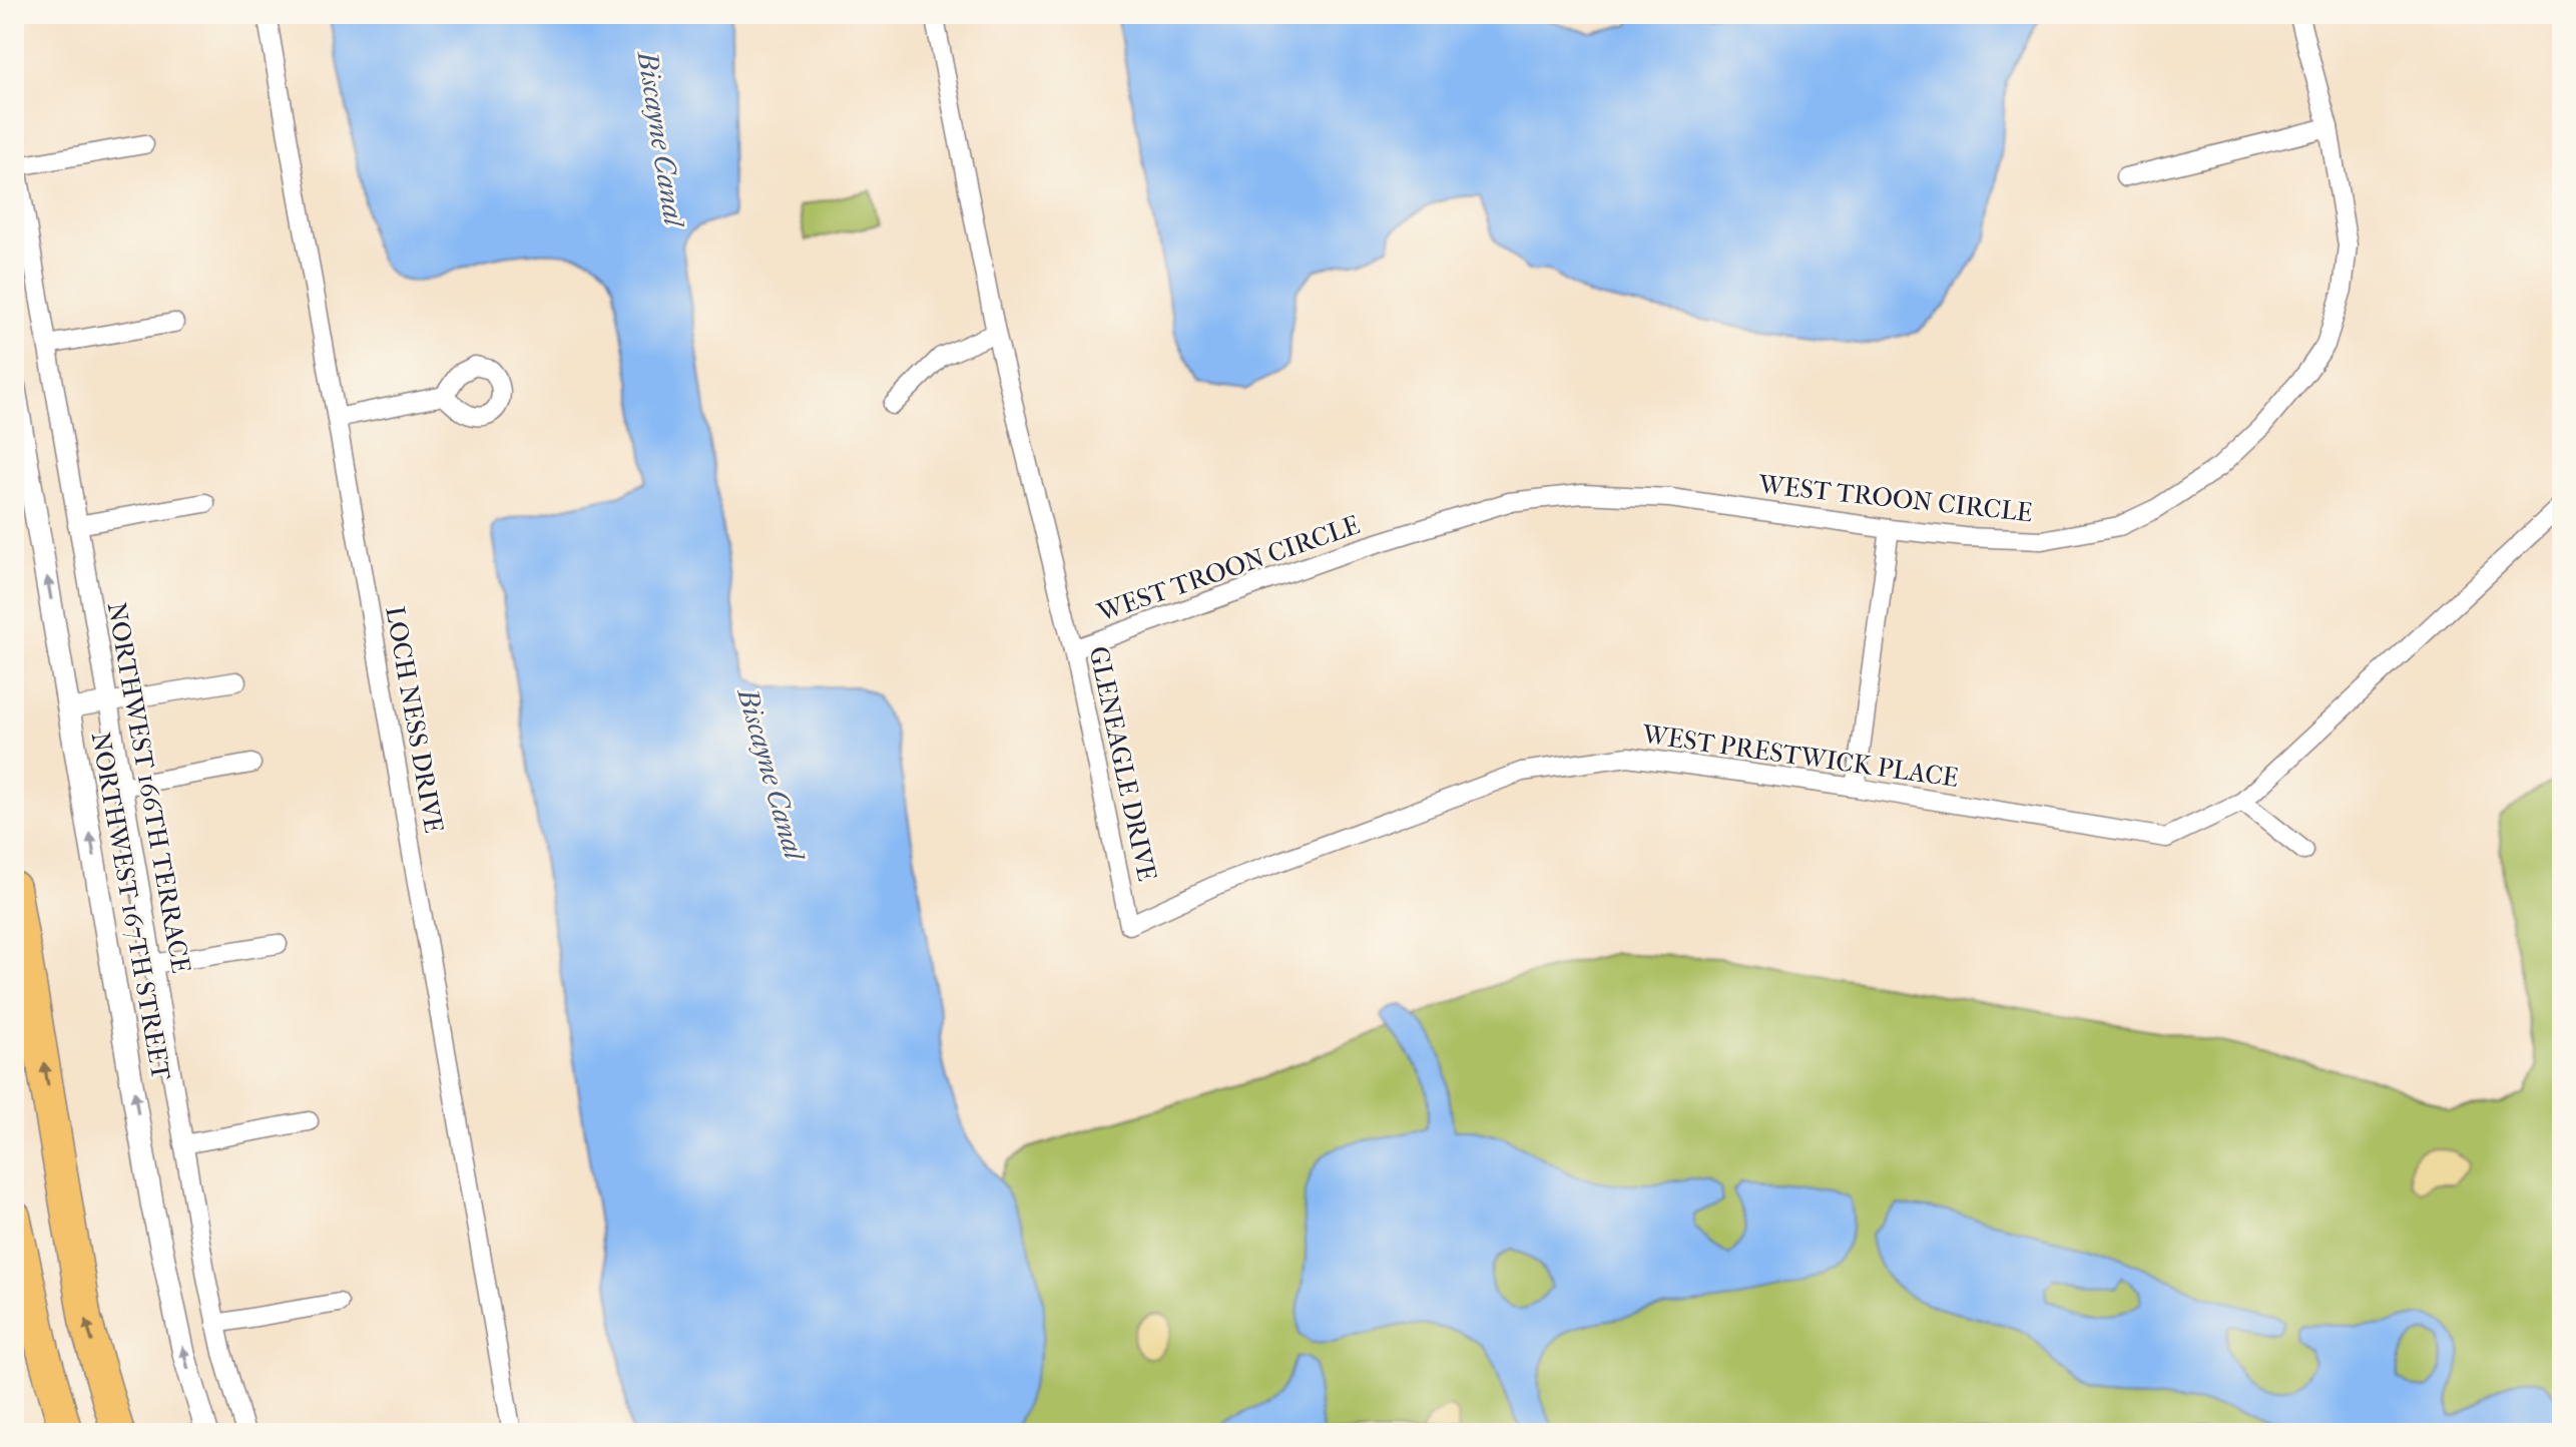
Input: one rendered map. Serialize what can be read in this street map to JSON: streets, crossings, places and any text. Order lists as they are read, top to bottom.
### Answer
{
  "streets": {
    "street": [
      "WEST TROON CIRCLE",
      "LOCH NESS DRIVE",
      "WEST PRESTWICK PLACE",
      "GLENEAGLE DRIVE",
      "NORTHWEST 166TH TERRACE",
      "NORTHWEST 167TH STREET"
    ]
  },
  "crossings": [
    ["WEST TROON CIRCLE", "GLENEAGLE DRIVE"],
    ["WEST PRESTWICK PLACE", "GLENEAGLE DRIVE"]
  ],
  "one_way": ["NORTHWEST 167TH STREET"],
  "water": ["Biscayne Canal"]
}
